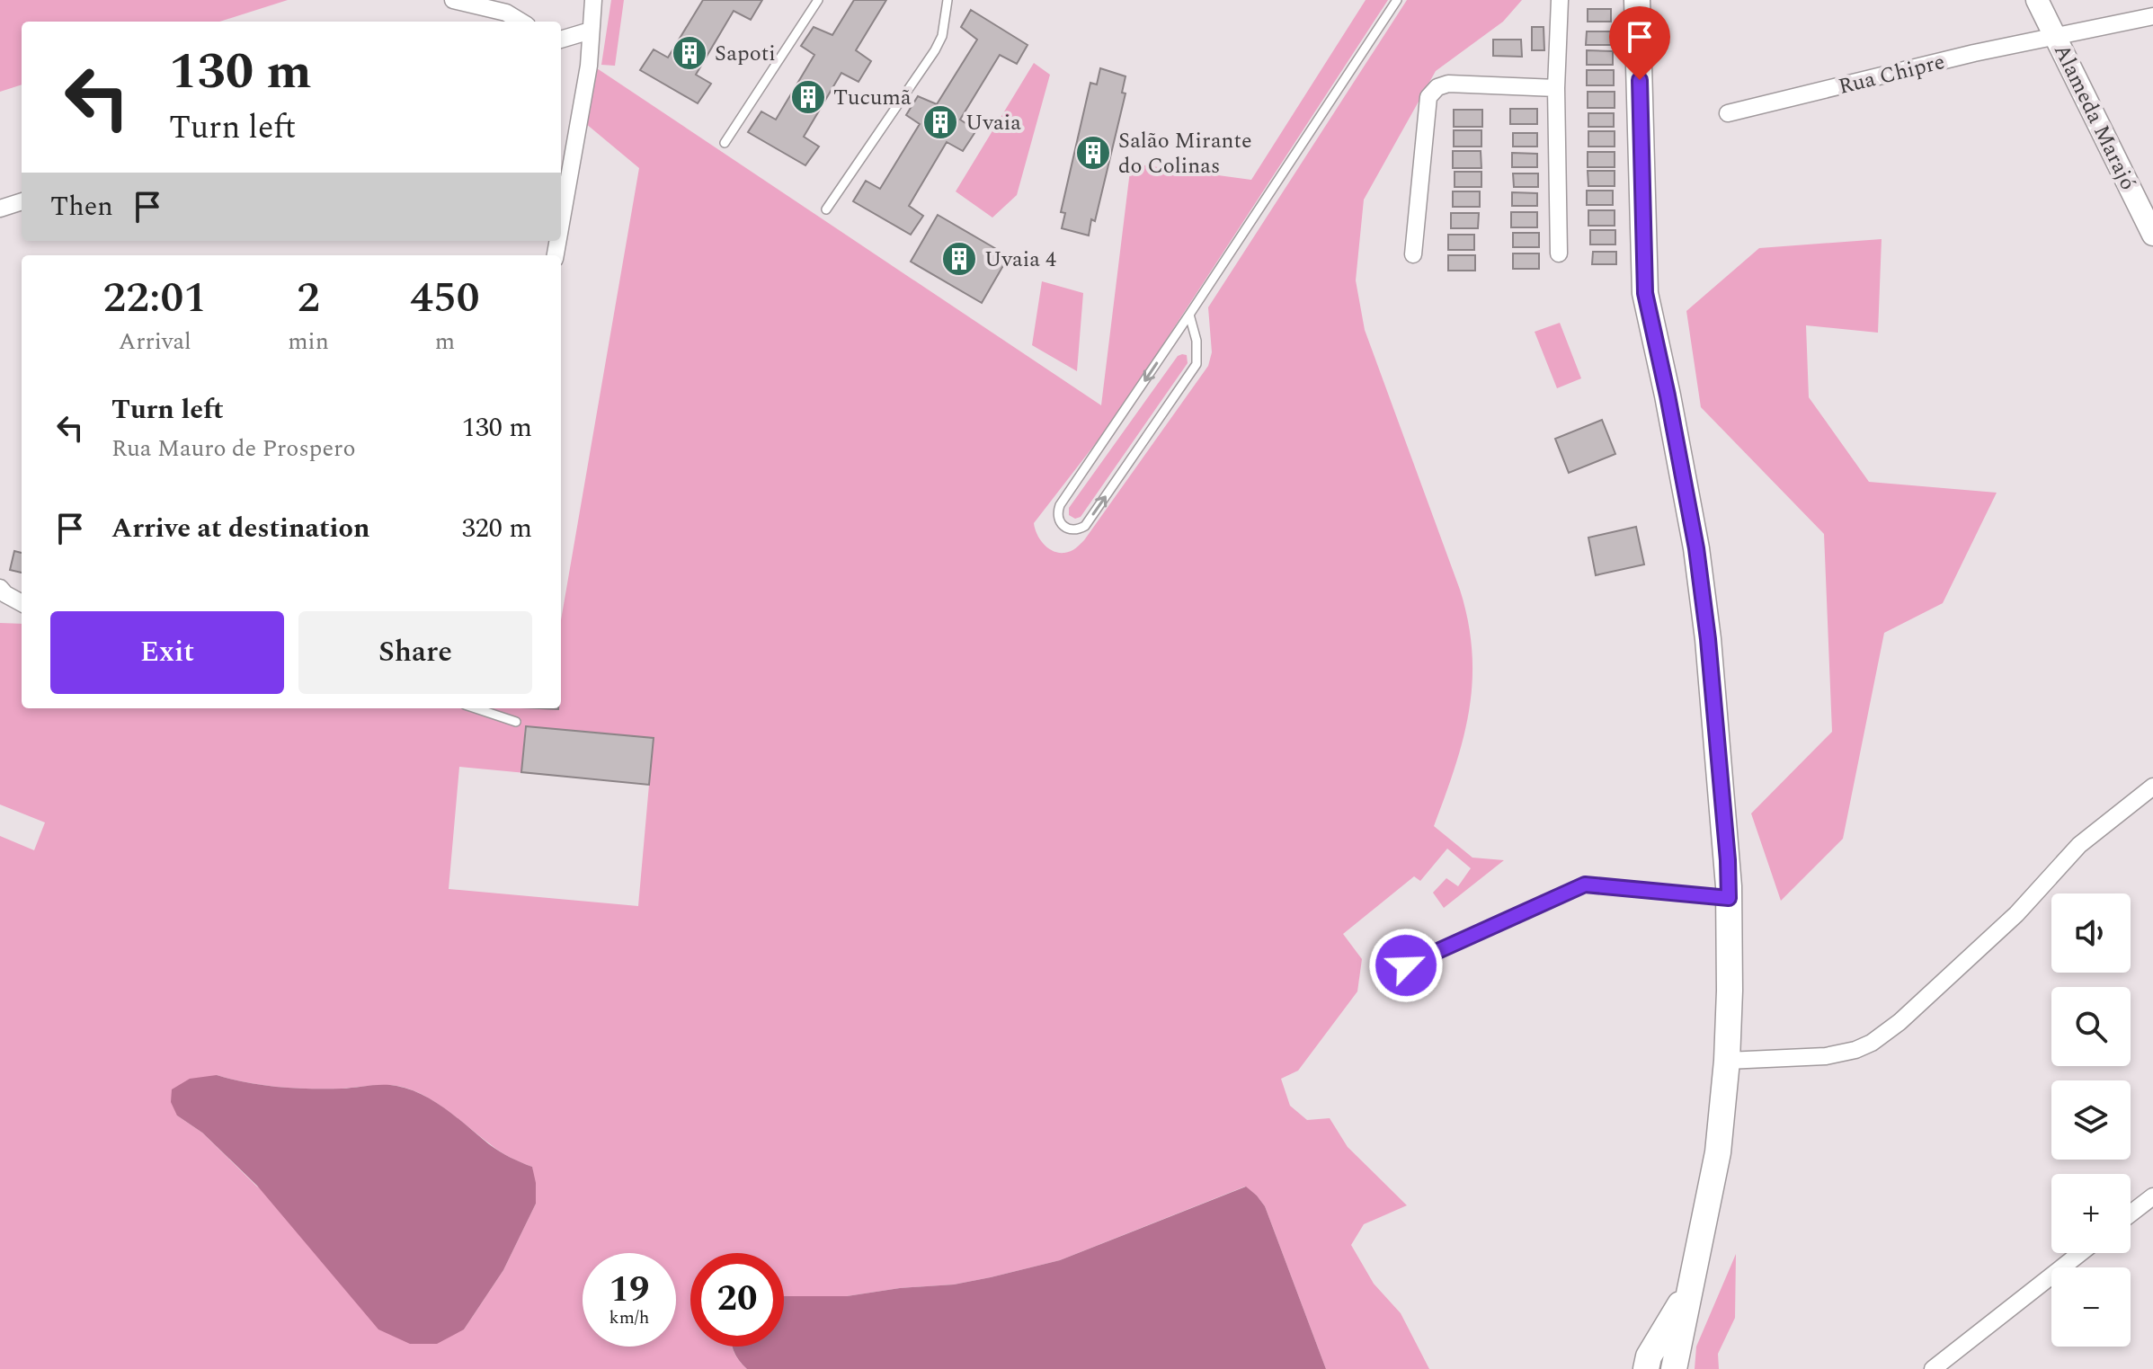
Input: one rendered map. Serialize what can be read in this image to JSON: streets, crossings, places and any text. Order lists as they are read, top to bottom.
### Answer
{
  "streets": {
    "street": ["Rua Chipre", "Alameda Marajó"]
  },
  "crossings": [
    ["Rua Chipre", "Alameda Marajó"]
  ],
  "places": {
    "building": [
      "Sapoti",
      "Tucumã",
      "Uvaia",
      "Salão Mirante do Colinas",
      "Uvaia 4"
    ]
  },
  "page": {
    "turn": ["130 m", "Turn left"],
    "then": "Then",
    "eta": [
      "22:01",
      "Arrival",
      "2",
      "min",
      "450",
      "m"
    ],
    "list": [
      {
        "name": "Turn left",
        "note": "Rua Mauro de Prospero",
        "value": "130 m"
      },
      {
        "name": "Arrive at destination",
        "value": "320 m"
      }
    ],
    "buttons": ["Exit", "Share"],
    "map_buttons": ["+", "−"],
    "speed": "19 km/h",
    "limit": "20"
  }
}
